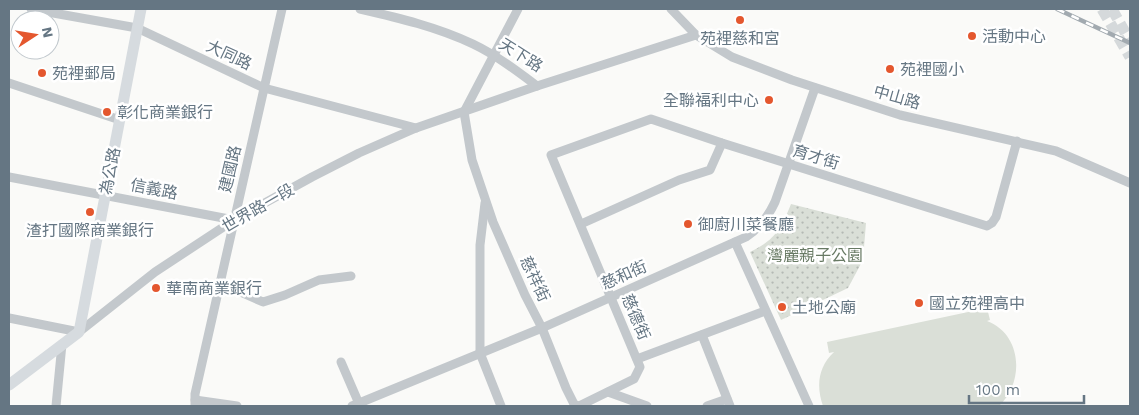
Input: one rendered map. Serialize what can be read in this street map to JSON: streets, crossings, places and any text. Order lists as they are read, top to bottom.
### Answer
{
  "streets": {
    "main road": ["為公路", "世界路一段"],
    "street": [
      "大同路",
      "天下路",
      "中山路",
      "育才街",
      "建國路",
      "信義路",
      "慈和街",
      "慈祥街",
      "慈德街"
    ]
  },
  "crossings": [
    ["大同路", "建國路"],
    ["大同路", "為公路"],
    ["大同路", "世界路一段"],
    ["天下路", "中山路"],
    ["天下路", "世界路一段"],
    ["中山路", "育才街"],
    ["中山路", "慈和街"],
    ["育才街", "慈和街"],
    ["育才街", "慈德街"],
    ["建國路", "信義路"],
    ["建國路", "世界路一段"],
    ["為公路", "信義路"],
    ["為公路", "世界路一段"],
    ["信義路", "世界路一段"],
    ["世界路一段", "慈祥街"],
    ["慈和街", "慈祥街"],
    ["慈和街", "慈德街"],
    ["慈祥街", "慈德街"]
  ],
  "parks": ["灣麗親子公園"],
  "places": [
    "苑裡慈和宮",
    "活動中心",
    "苑裡國小",
    "苑裡郵局",
    "全聯福利中心",
    "彰化商業銀行",
    "渣打國際商業銀行",
    "御廚川菜餐廳",
    "華南商業銀行",
    "國立苑裡高中",
    "土地公廟"
  ],
  "scale_bar": "100 m",
  "north": "right"
}
